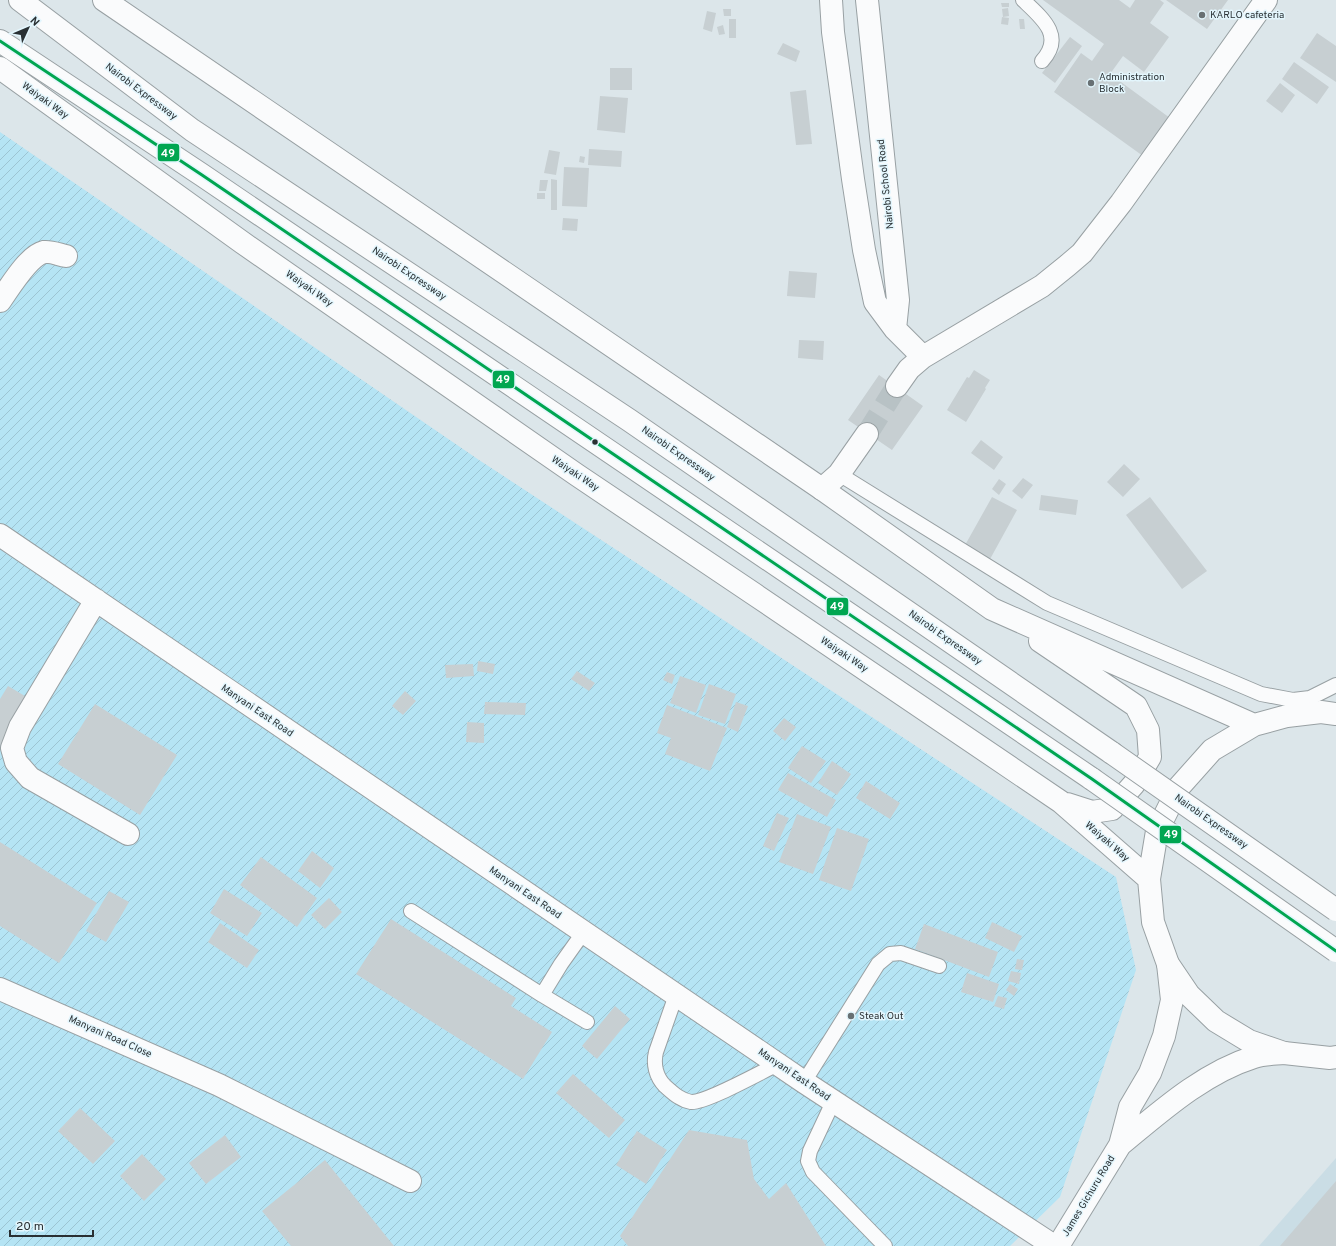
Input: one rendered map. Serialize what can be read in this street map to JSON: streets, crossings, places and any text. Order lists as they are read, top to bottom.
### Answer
{
  "streets": {
    "main road": [
      "Nairobi Expressway",
      "Waiyaki Way",
      "Nairobi School Road",
      "Manyani East Road",
      "Manyani Road Close",
      "James Gichuru Road"
    ]
  },
  "places": ["KARLO cafeteria", "Administration Block", "Steak Out"],
  "lines": ["transit line 49"],
  "scale_bar": "20 m",
  "north": "top right"
}
